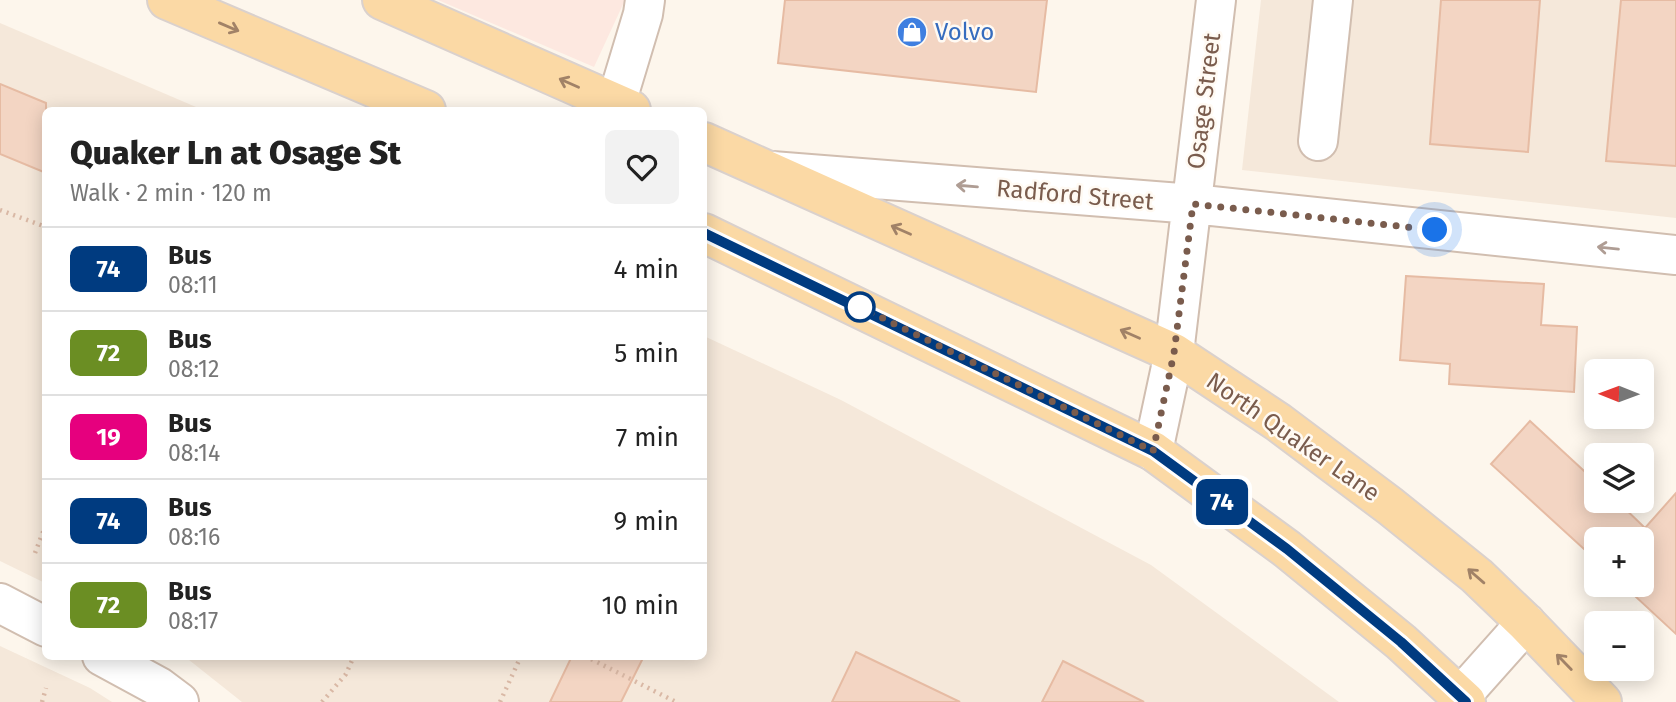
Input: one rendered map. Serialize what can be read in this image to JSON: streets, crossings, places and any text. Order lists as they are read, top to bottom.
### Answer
{
  "streets": {
    "main road": ["North Quaker Lane"],
    "street": ["Osage Street", "Radford Street"]
  },
  "crossings": [
    ["Osage Street", "Radford Street"],
    ["Osage Street", "North Quaker Lane"],
    ["Radford Street", "North Quaker Lane"]
  ],
  "one_way": ["Radford Street"],
  "places": {
    "shop": ["Volvo"]
  },
  "lines": ["bus line 74"],
  "north": "left",
  "page": {
    "on_map": "74",
    "heading": ["Quaker Ln at Osage St", "Walk · 2 min · 120 m"],
    "list": [
      {
        "mark": "74",
        "name": "Bus",
        "note": "08:11",
        "value": "4 min"
      },
      {
        "mark": "72",
        "name": "Bus",
        "note": "08:12",
        "value": "5 min"
      },
      {
        "mark": "19",
        "name": "Bus",
        "note": "08:14",
        "value": "7 min"
      },
      {
        "mark": "74",
        "name": "Bus",
        "note": "08:16",
        "value": "9 min"
      },
      {
        "mark": "72",
        "name": "Bus",
        "note": "08:17",
        "value": "10 min"
      }
    ],
    "map_buttons": ["+", "−"]
  }
}
